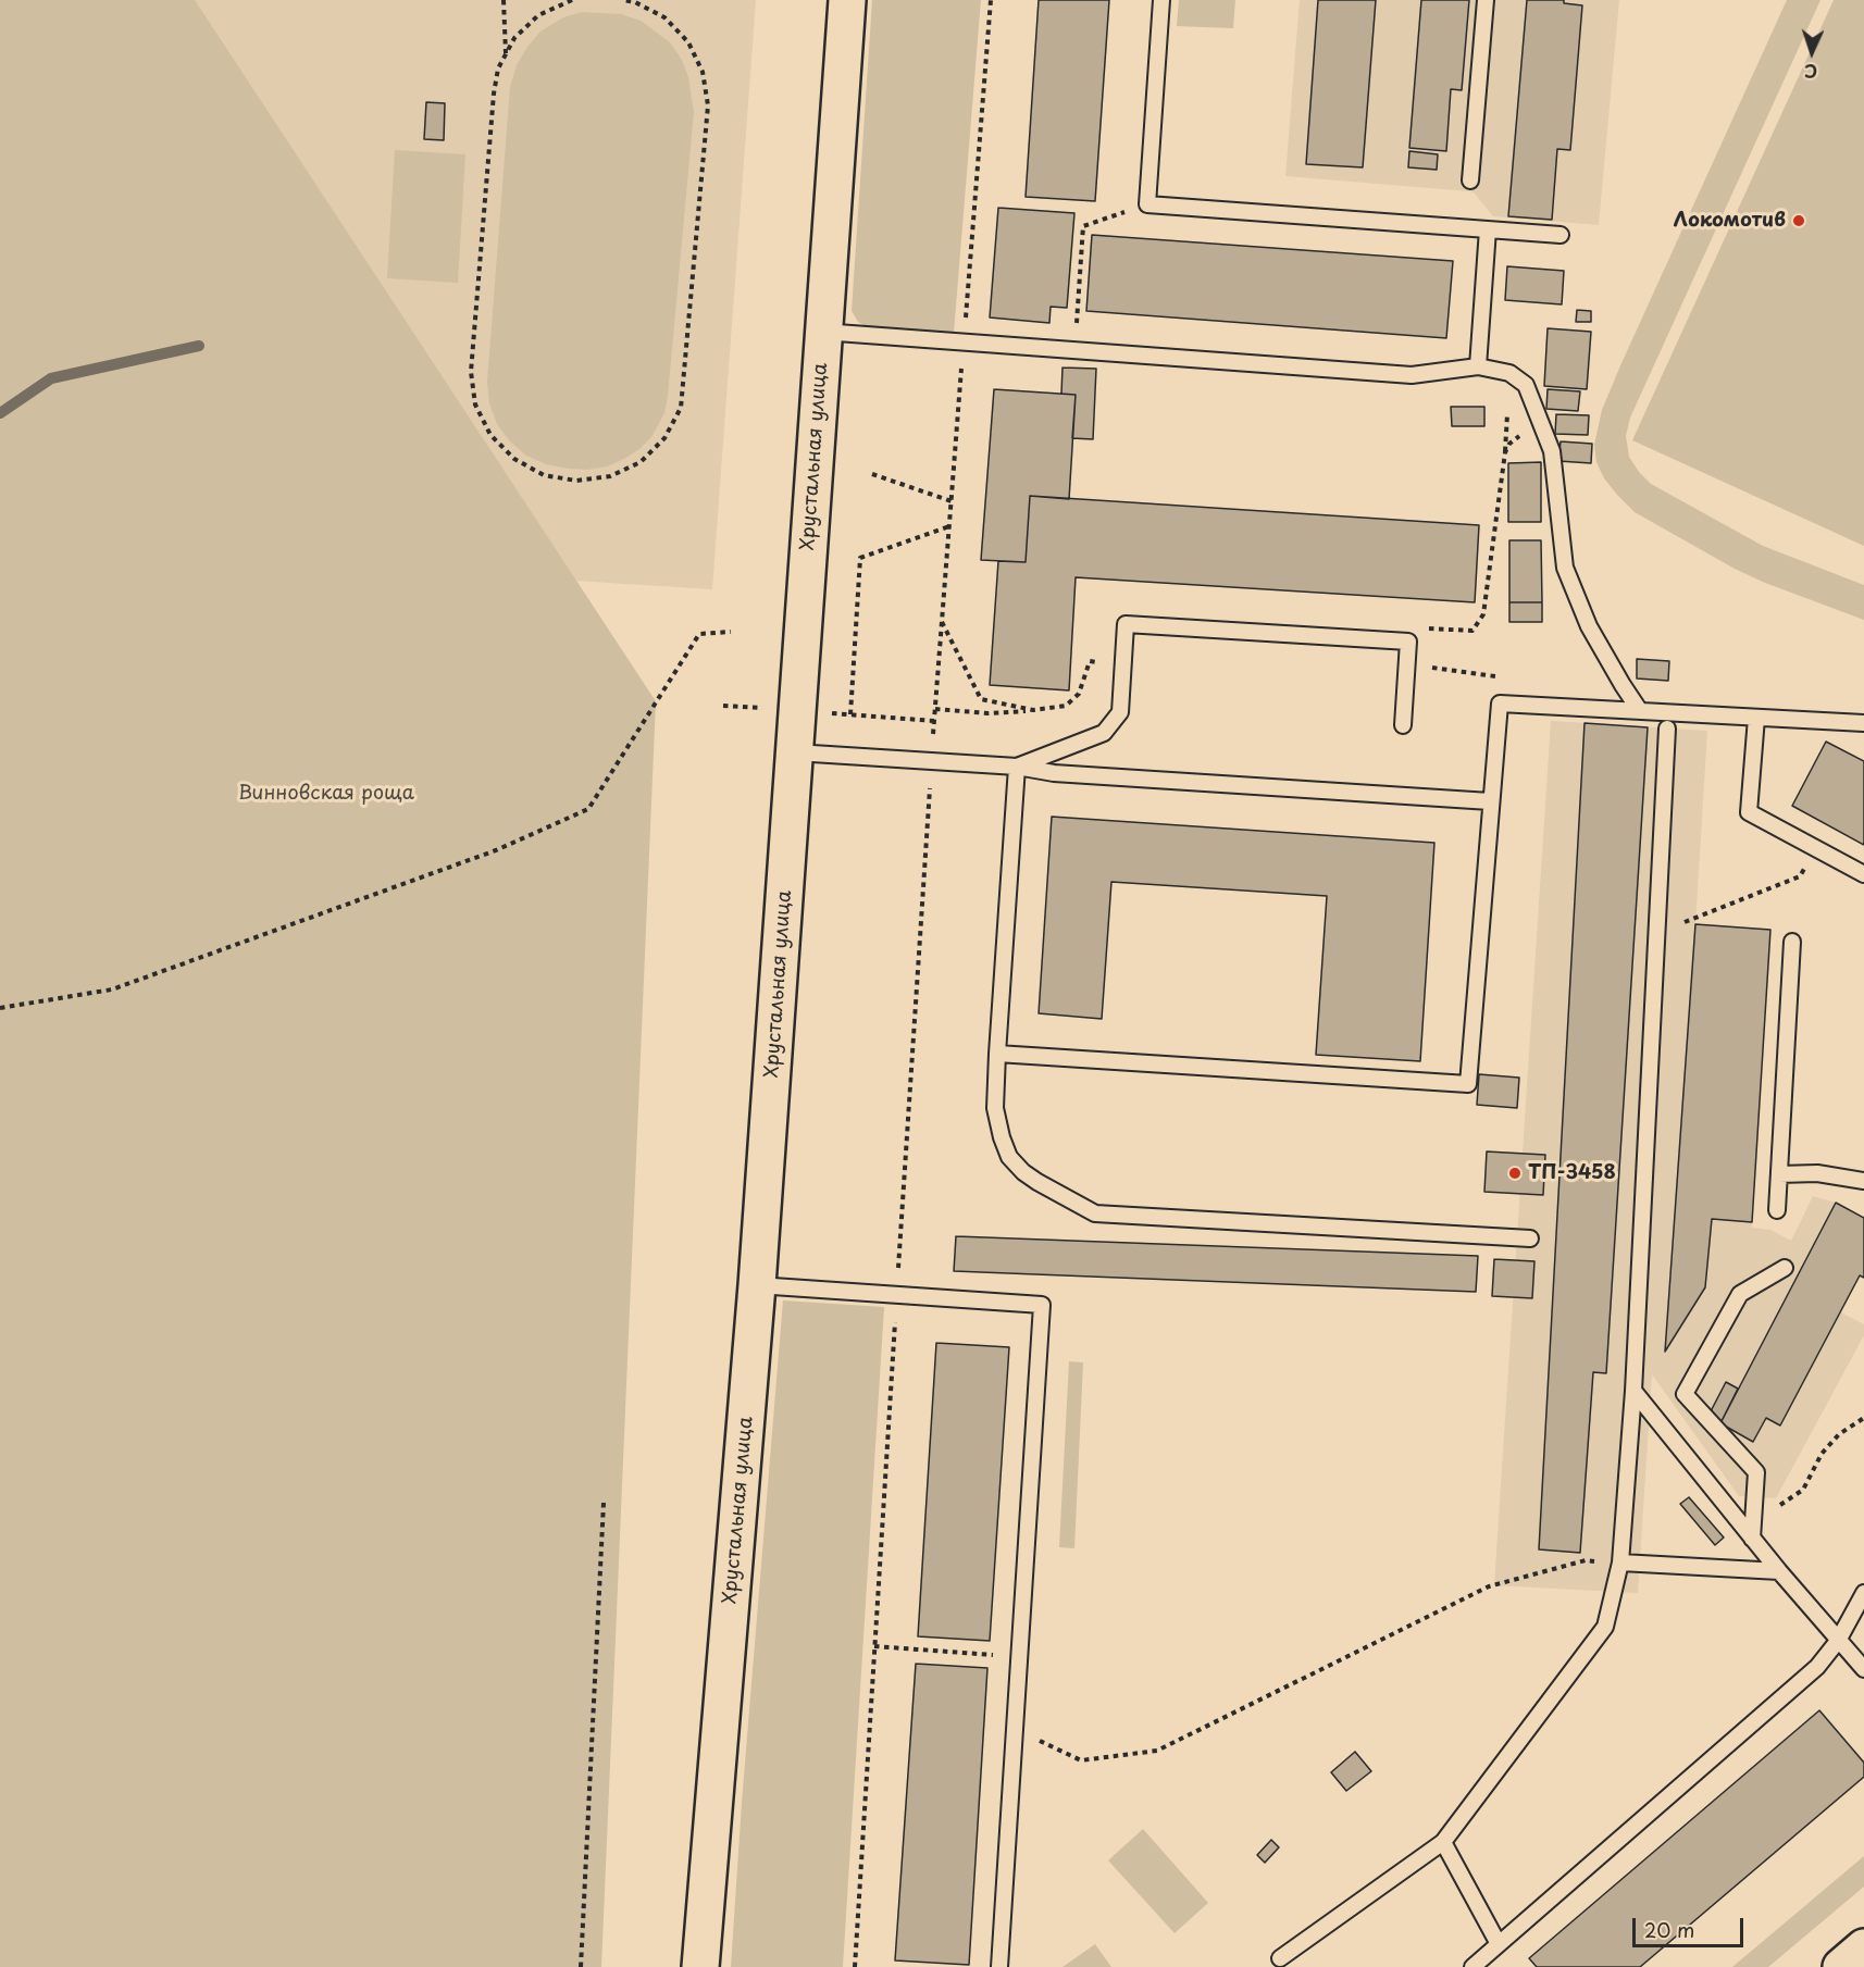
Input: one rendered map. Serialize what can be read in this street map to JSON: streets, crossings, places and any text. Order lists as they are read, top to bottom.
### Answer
{
  "streets": {
    "main road": ["Хрустальная улица"]
  },
  "parks": ["Винновская роща"],
  "places": ["Локомотив", "ТП-3458"],
  "scale_bar": "20 m",
  "north": "bottom"
}
